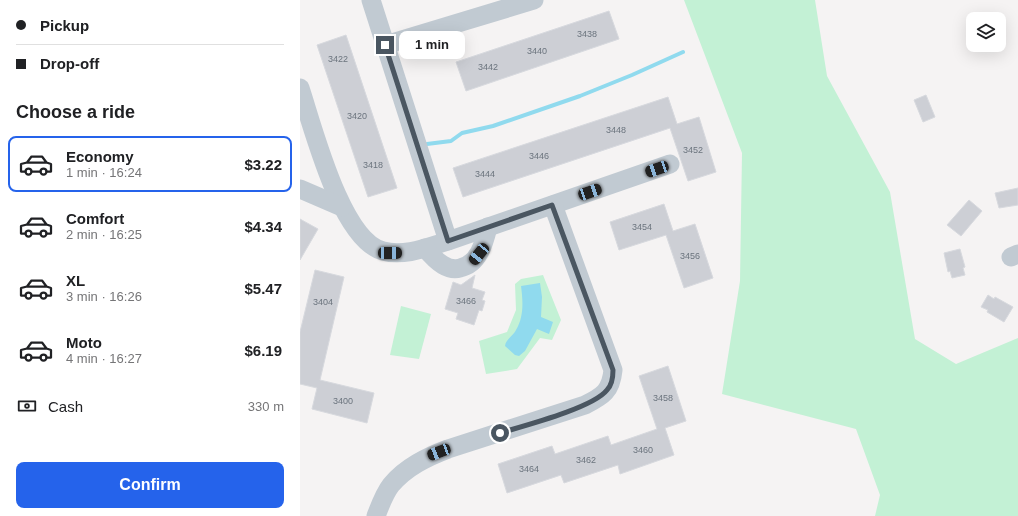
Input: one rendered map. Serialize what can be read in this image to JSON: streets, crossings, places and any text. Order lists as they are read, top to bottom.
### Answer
{
  "house_numbers": [
    "3438",
    "3440",
    "3422",
    "3442",
    "3420",
    "3448",
    "3452",
    "3446",
    "3418",
    "3444",
    "3454",
    "3456",
    "3466",
    "3404",
    "3458",
    "3400",
    "3460",
    "3462",
    "3464"
  ],
  "page": {
    "banner": ["Pickup", "Drop-off"],
    "bubble": "1 min",
    "heading": "Choose a ride",
    "list": [
      {
        "name": "Economy",
        "note": "1 min · 16:24",
        "value": "$3.22"
      },
      {
        "name": "Comfort",
        "note": "2 min · 16:25",
        "value": "$4.34"
      },
      {
        "name": "XL",
        "note": "3 min · 16:26",
        "value": "$5.47"
      },
      {
        "name": "Moto",
        "note": "4 min · 16:27",
        "value": "$6.19"
      }
    ],
    "pay": ["Cash", "330 m"],
    "buttons": "Confirm"
  }
}
